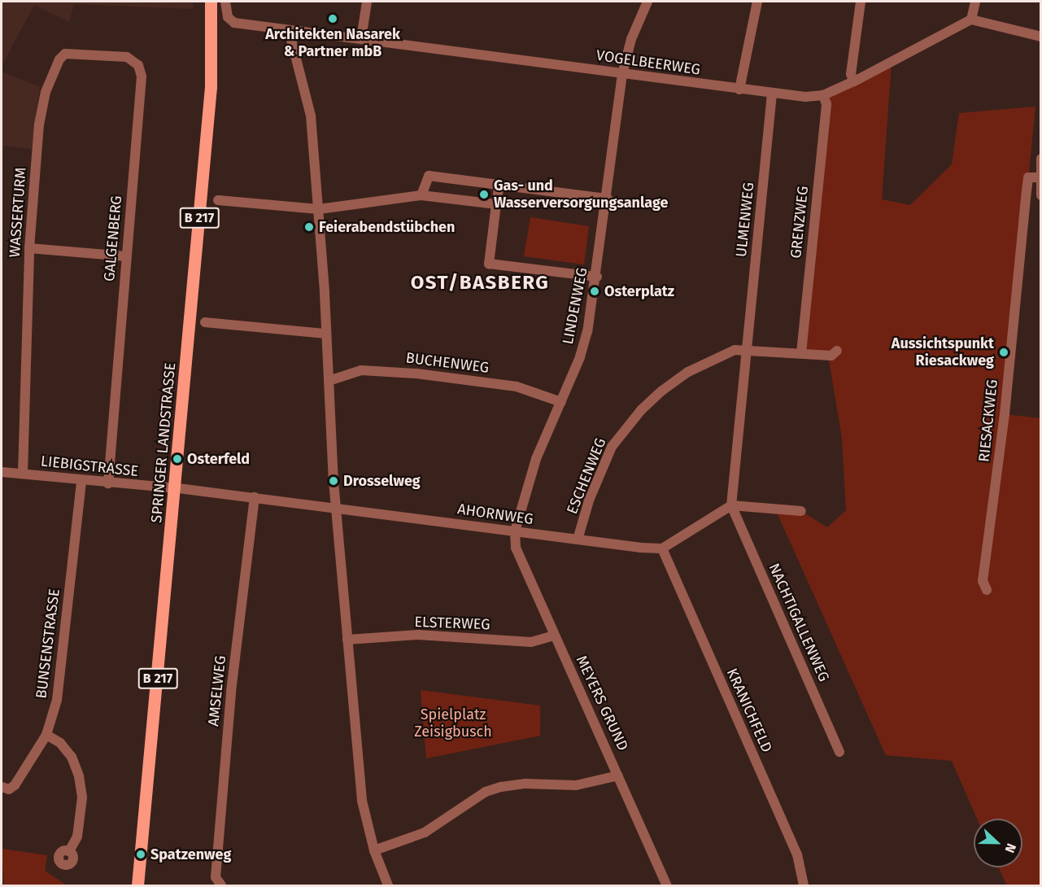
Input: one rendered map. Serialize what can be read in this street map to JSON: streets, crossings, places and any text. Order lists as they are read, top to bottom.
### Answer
{
  "streets": {
    "main road": ["B 217", "SPRINGER LANDSTRASSE"],
    "street": [
      "VOGELBEERWEG",
      "WASSERTURM",
      "ULMENWEG",
      "GRENZWEG",
      "GALGENBERG",
      "LINDENWEG",
      "BUCHENWEG",
      "RIESACKWEG",
      "LIEBIGSTRASSE",
      "ESCHENWEG",
      "AHORNWEG",
      "NACHTIGALLENWEG",
      "ELSTERWEG",
      "BUNSENSTRASSE",
      "AMSELWEG",
      "MEYERS GRUND",
      "KRANICHFELD"
    ]
  },
  "crossings": [
    ["VOGELBEERWEG", "ULMENWEG"],
    ["VOGELBEERWEG", "GRENZWEG"],
    ["VOGELBEERWEG", "LINDENWEG"],
    ["WASSERTURM", "GALGENBERG"],
    ["WASSERTURM", "LIEBIGSTRASSE"],
    ["ULMENWEG", "ESCHENWEG"],
    ["ULMENWEG", "NACHTIGALLENWEG"],
    ["GALGENBERG", "LIEBIGSTRASSE"],
    ["LINDENWEG", "BUCHENWEG"],
    ["LINDENWEG", "AHORNWEG"],
    ["LINDENWEG", "MEYERS GRUND"],
    ["SPRINGER LANDSTRASSE", "LIEBIGSTRASSE"],
    ["SPRINGER LANDSTRASSE", "AHORNWEG"],
    ["LIEBIGSTRASSE", "AHORNWEG"],
    ["LIEBIGSTRASSE", "BUNSENSTRASSE"],
    ["ESCHENWEG", "AHORNWEG"],
    ["AHORNWEG", "AMSELWEG"],
    ["AHORNWEG", "MEYERS GRUND"],
    ["AHORNWEG", "KRANICHFELD"],
    ["ELSTERWEG", "MEYERS GRUND"]
  ],
  "districts": ["OST/BASBERG"],
  "parks": ["Spielplatz Zeisigbusch"],
  "places": [
    "Architekten Nasarek & Partner mbB",
    "Gas- und Wasserversorgungsanlage",
    "Feierabendstübchen",
    "Osterplatz",
    "Aussichtspunkt Riesackweg",
    "Osterfeld",
    "Drosselweg",
    "Spatzenweg"
  ],
  "north": "right"
}
